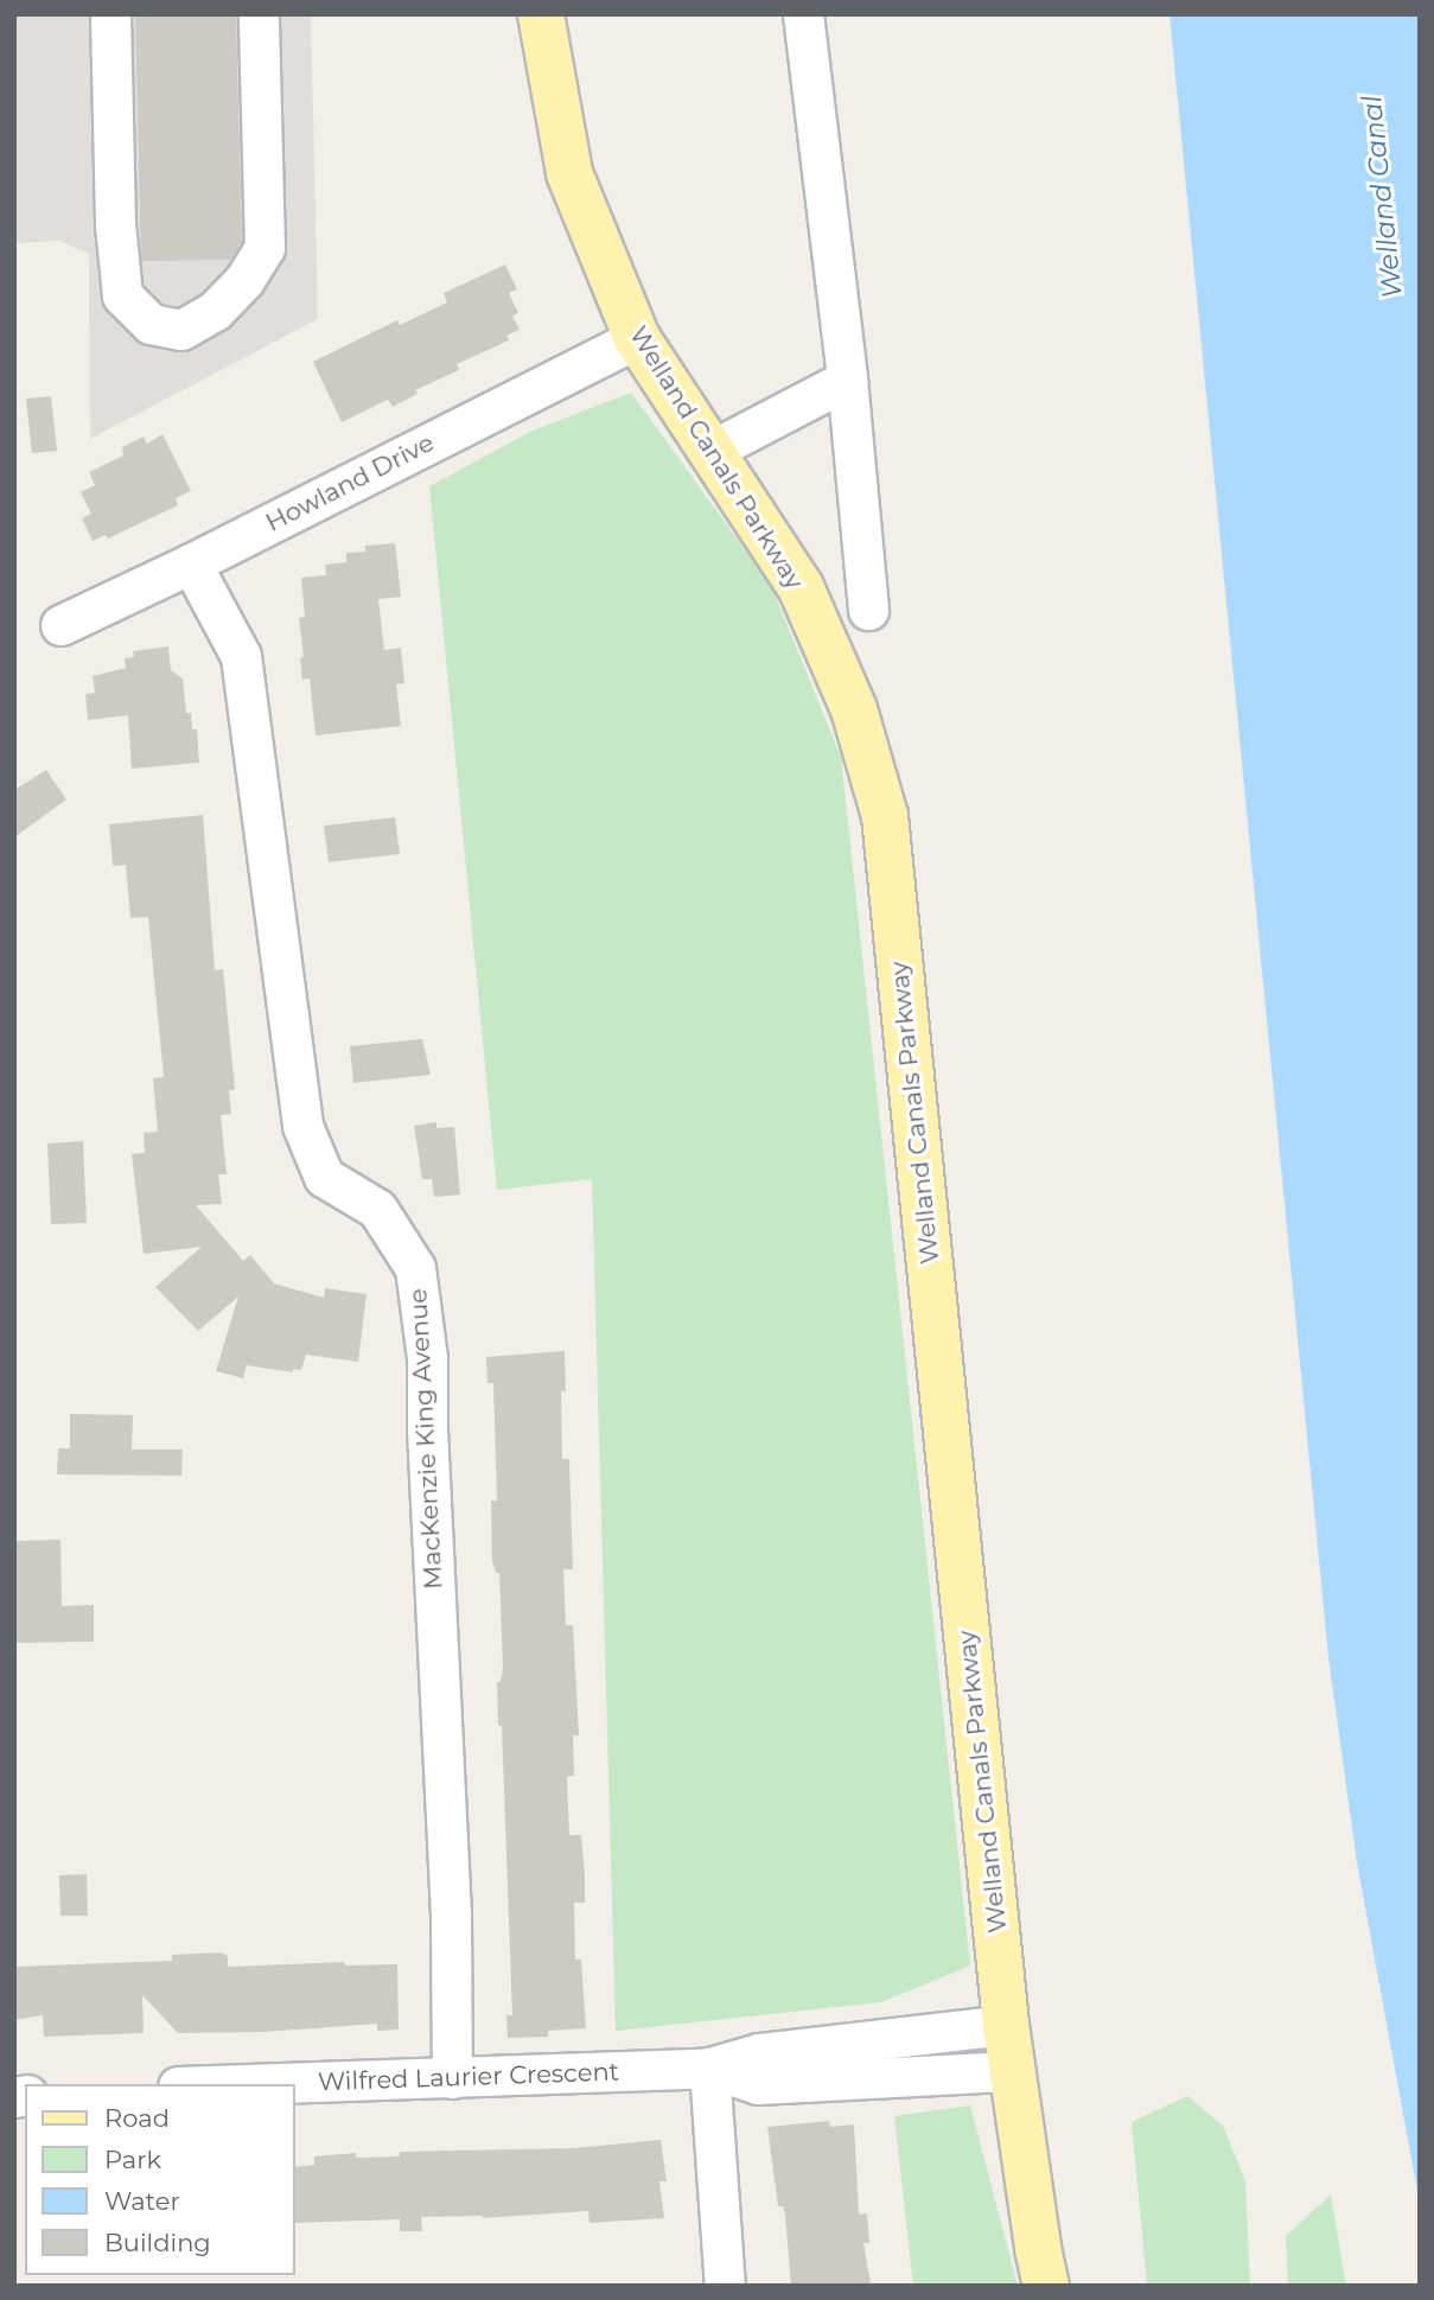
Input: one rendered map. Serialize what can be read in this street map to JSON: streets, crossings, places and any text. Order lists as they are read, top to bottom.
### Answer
{
  "streets": {
    "main road": ["Welland Canals Parkway"],
    "street": ["Howland Drive", "MacKenzie King Avenue", "Wilfred Laurier Crescent"]
  },
  "crossings": [
    ["Welland Canals Parkway", "Howland Drive"],
    ["Welland Canals Parkway", "Wilfred Laurier Crescent"],
    ["Howland Drive", "MacKenzie King Avenue"],
    ["MacKenzie King Avenue", "Wilfred Laurier Crescent"]
  ],
  "water": ["Welland Canal"],
  "legend": [
    "Road",
    "Park",
    "Water",
    "Building"
  ]
}
